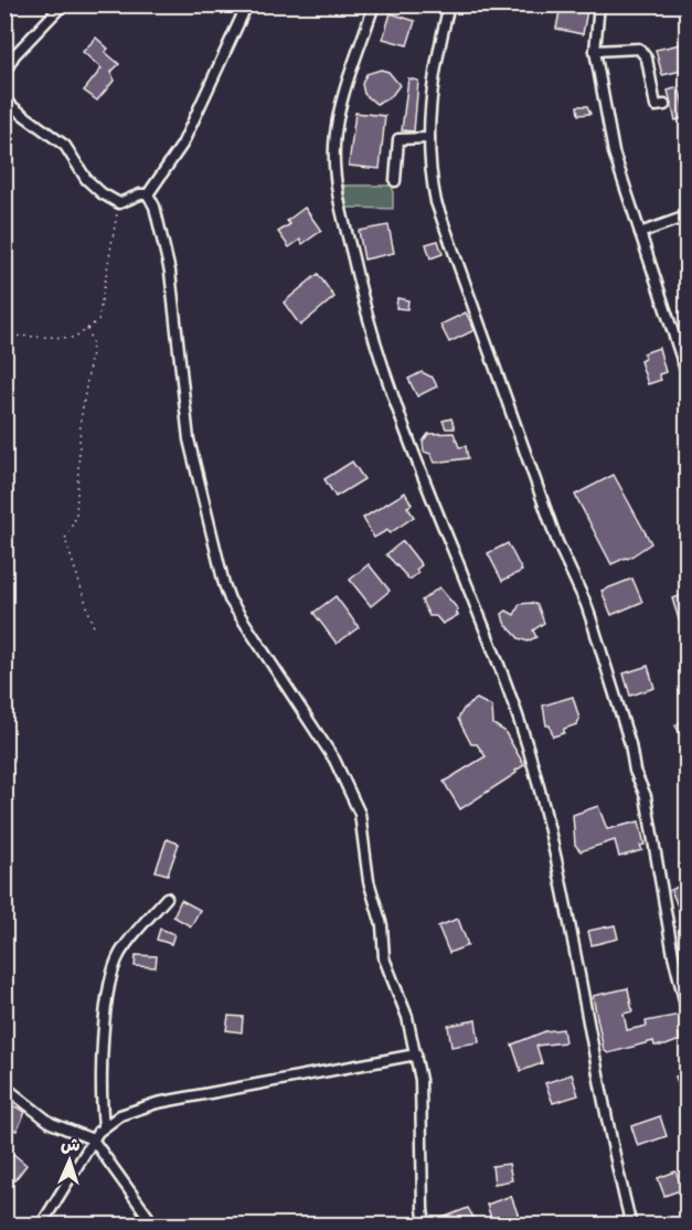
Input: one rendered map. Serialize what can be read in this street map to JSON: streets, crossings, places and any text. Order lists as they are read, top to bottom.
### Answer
{
  "north": "top"
}
